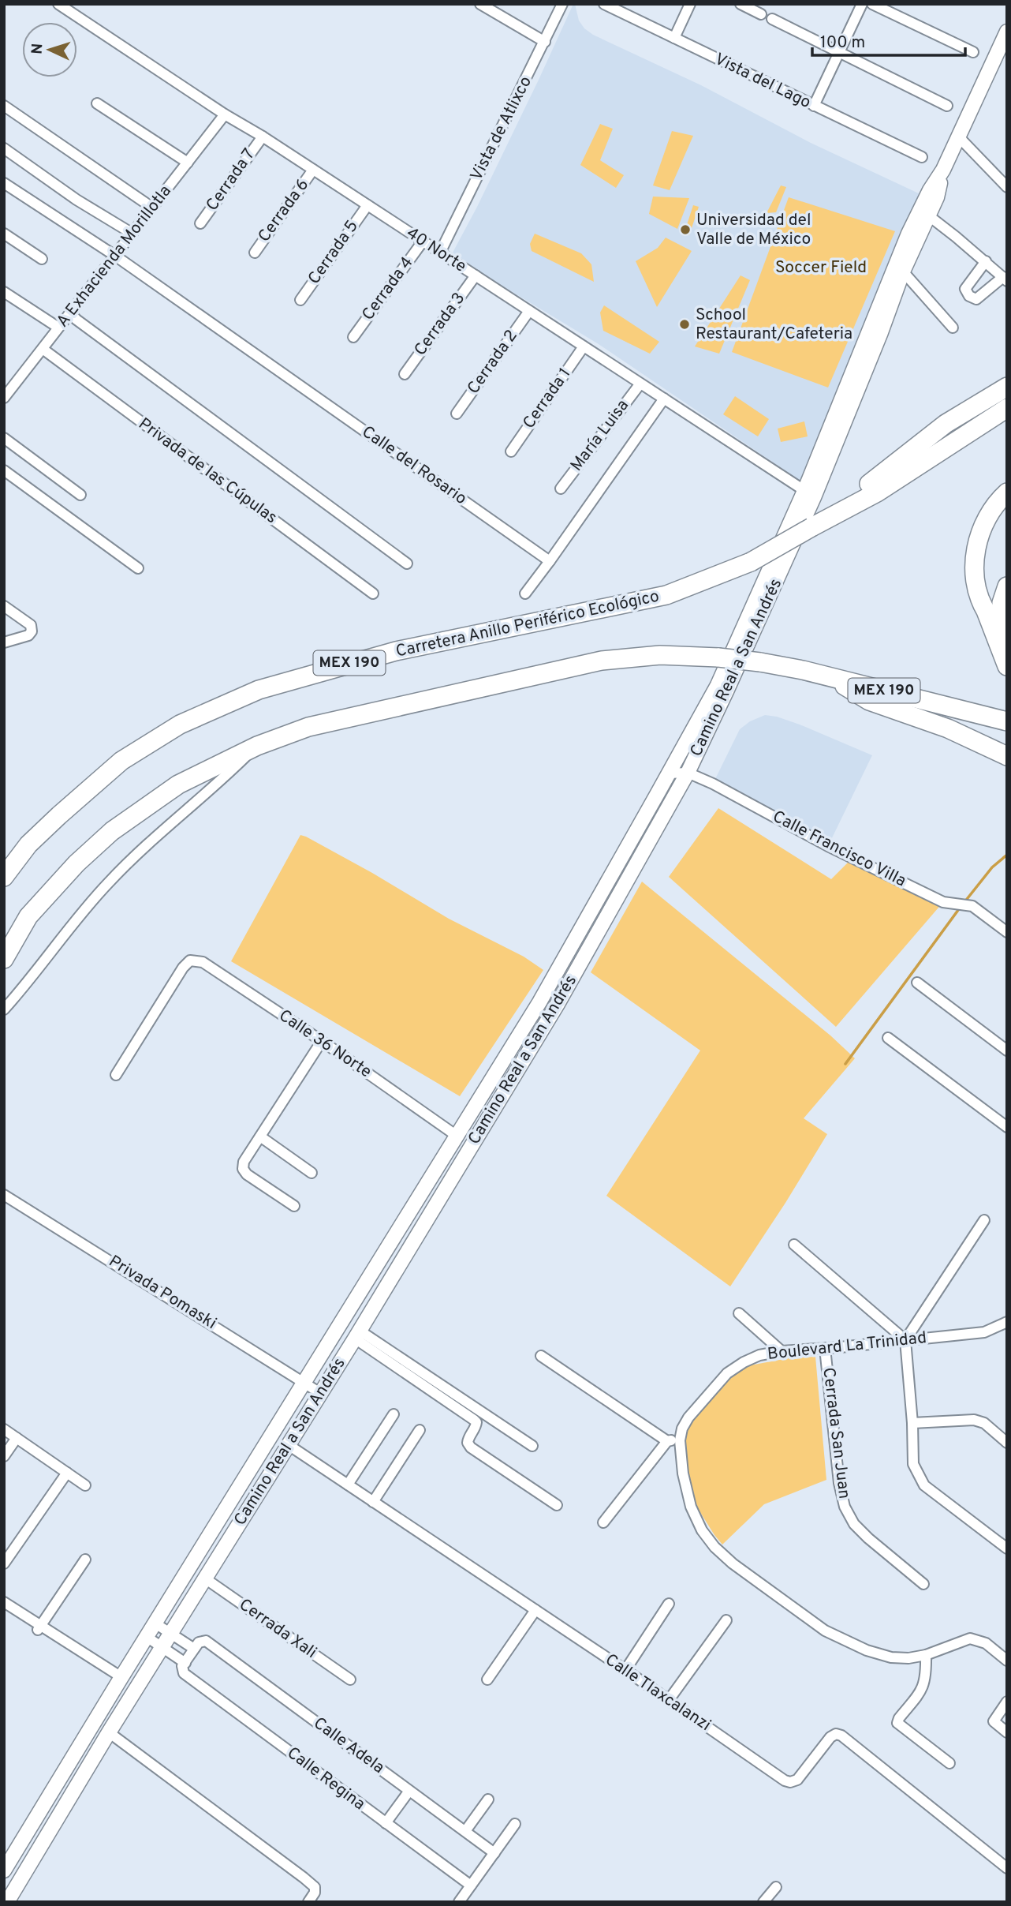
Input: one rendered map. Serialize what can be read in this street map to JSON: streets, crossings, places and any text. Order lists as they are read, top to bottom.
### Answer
{
  "streets": {
    "highway": ["Carretera Anillo Periférico Ecológico", "MEX 190"],
    "main road": ["Camino Real a San Andrés"],
    "street": [
      "Vista del Lago",
      "Vista de Atlixco",
      "Cerrada 7",
      "Cerrada 6",
      "40 Norte",
      "Cerrada 5",
      "A Exhacienda Morillotla",
      "Cerrada 4",
      "Cerrada 3",
      "Cerrada 2",
      "Cerrada 1",
      "María Luisa",
      "Calle del Rosario",
      "Privada de las Cúpulas",
      "Calle Francisco Villa",
      "Calle 36 Norte",
      "Privada Pomaski",
      "Boulevard La Trinidad",
      "Cerrada San Juan",
      "Cerrada Xali",
      "Calle Tlaxcalanzi",
      "Calle Adela",
      "Calle Regina"
    ]
  },
  "crossings": [
    ["Vista de Atlixco", "40 Norte"],
    ["Cerrada 7", "40 Norte"],
    ["Cerrada 6", "40 Norte"],
    ["40 Norte", "Cerrada 5"],
    ["40 Norte", "A Exhacienda Morillotla"],
    ["40 Norte", "Cerrada 4"],
    ["40 Norte", "Cerrada 3"],
    ["40 Norte", "Cerrada 2"],
    ["40 Norte", "Cerrada 1"],
    ["40 Norte", "María Luisa"],
    ["40 Norte", "Camino Real a San Andrés"],
    ["A Exhacienda Morillotla", "Calle del Rosario"],
    ["A Exhacienda Morillotla", "Privada de las Cúpulas"],
    ["Camino Real a San Andrés", "Calle Francisco Villa"],
    ["Camino Real a San Andrés", "Calle 36 Norte"],
    ["Camino Real a San Andrés", "Privada Pomaski"],
    ["Camino Real a San Andrés", "Cerrada Xali"],
    ["Camino Real a San Andrés", "Calle Tlaxcalanzi"],
    ["Camino Real a San Andrés", "Calle Regina"],
    ["Boulevard La Trinidad", "Cerrada San Juan"]
  ],
  "parks": ["Soccer Field"],
  "places": ["Universidad del Valle de México", "School Restaurant/Cafeteria"],
  "scale_bar": "100 m",
  "north": "left"
}
